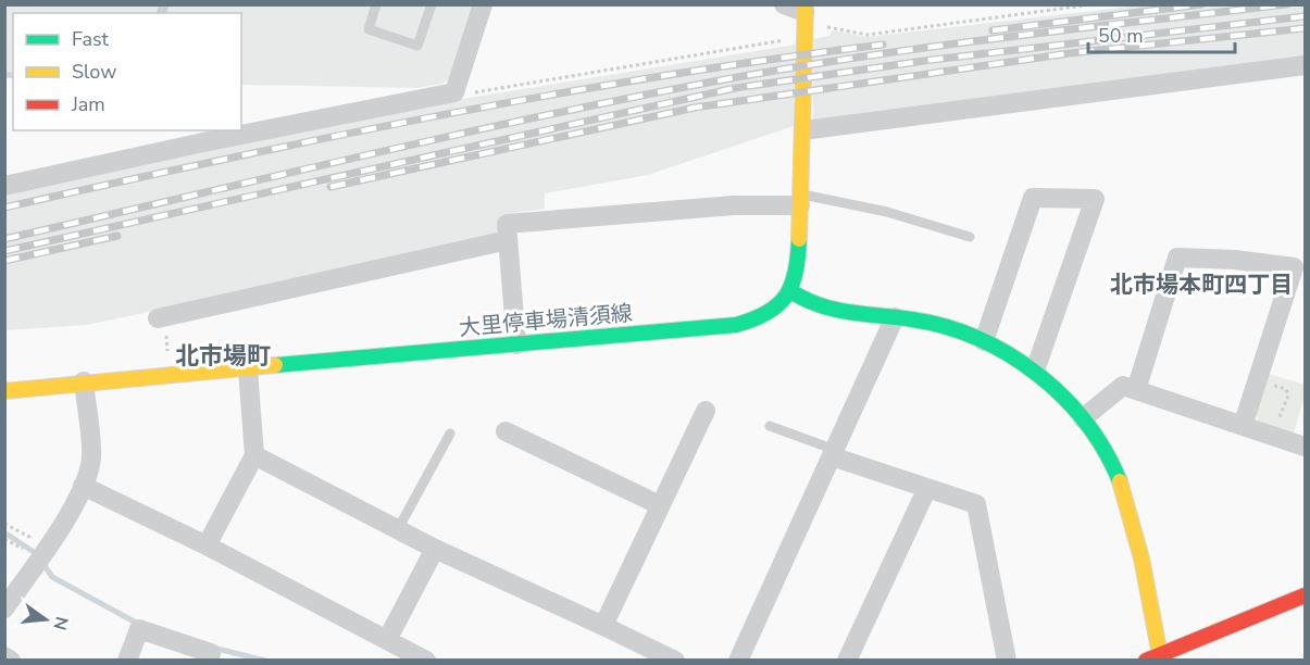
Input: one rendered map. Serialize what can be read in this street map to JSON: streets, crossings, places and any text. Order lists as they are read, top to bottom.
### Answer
{
  "streets": {
    "main road": ["大里停車場清須線"]
  },
  "districts": ["北市場本町四丁目", "北市場町"],
  "legend": ["Fast", "Slow", "Jam"],
  "scale_bar": "50 m",
  "north": "right"
}
